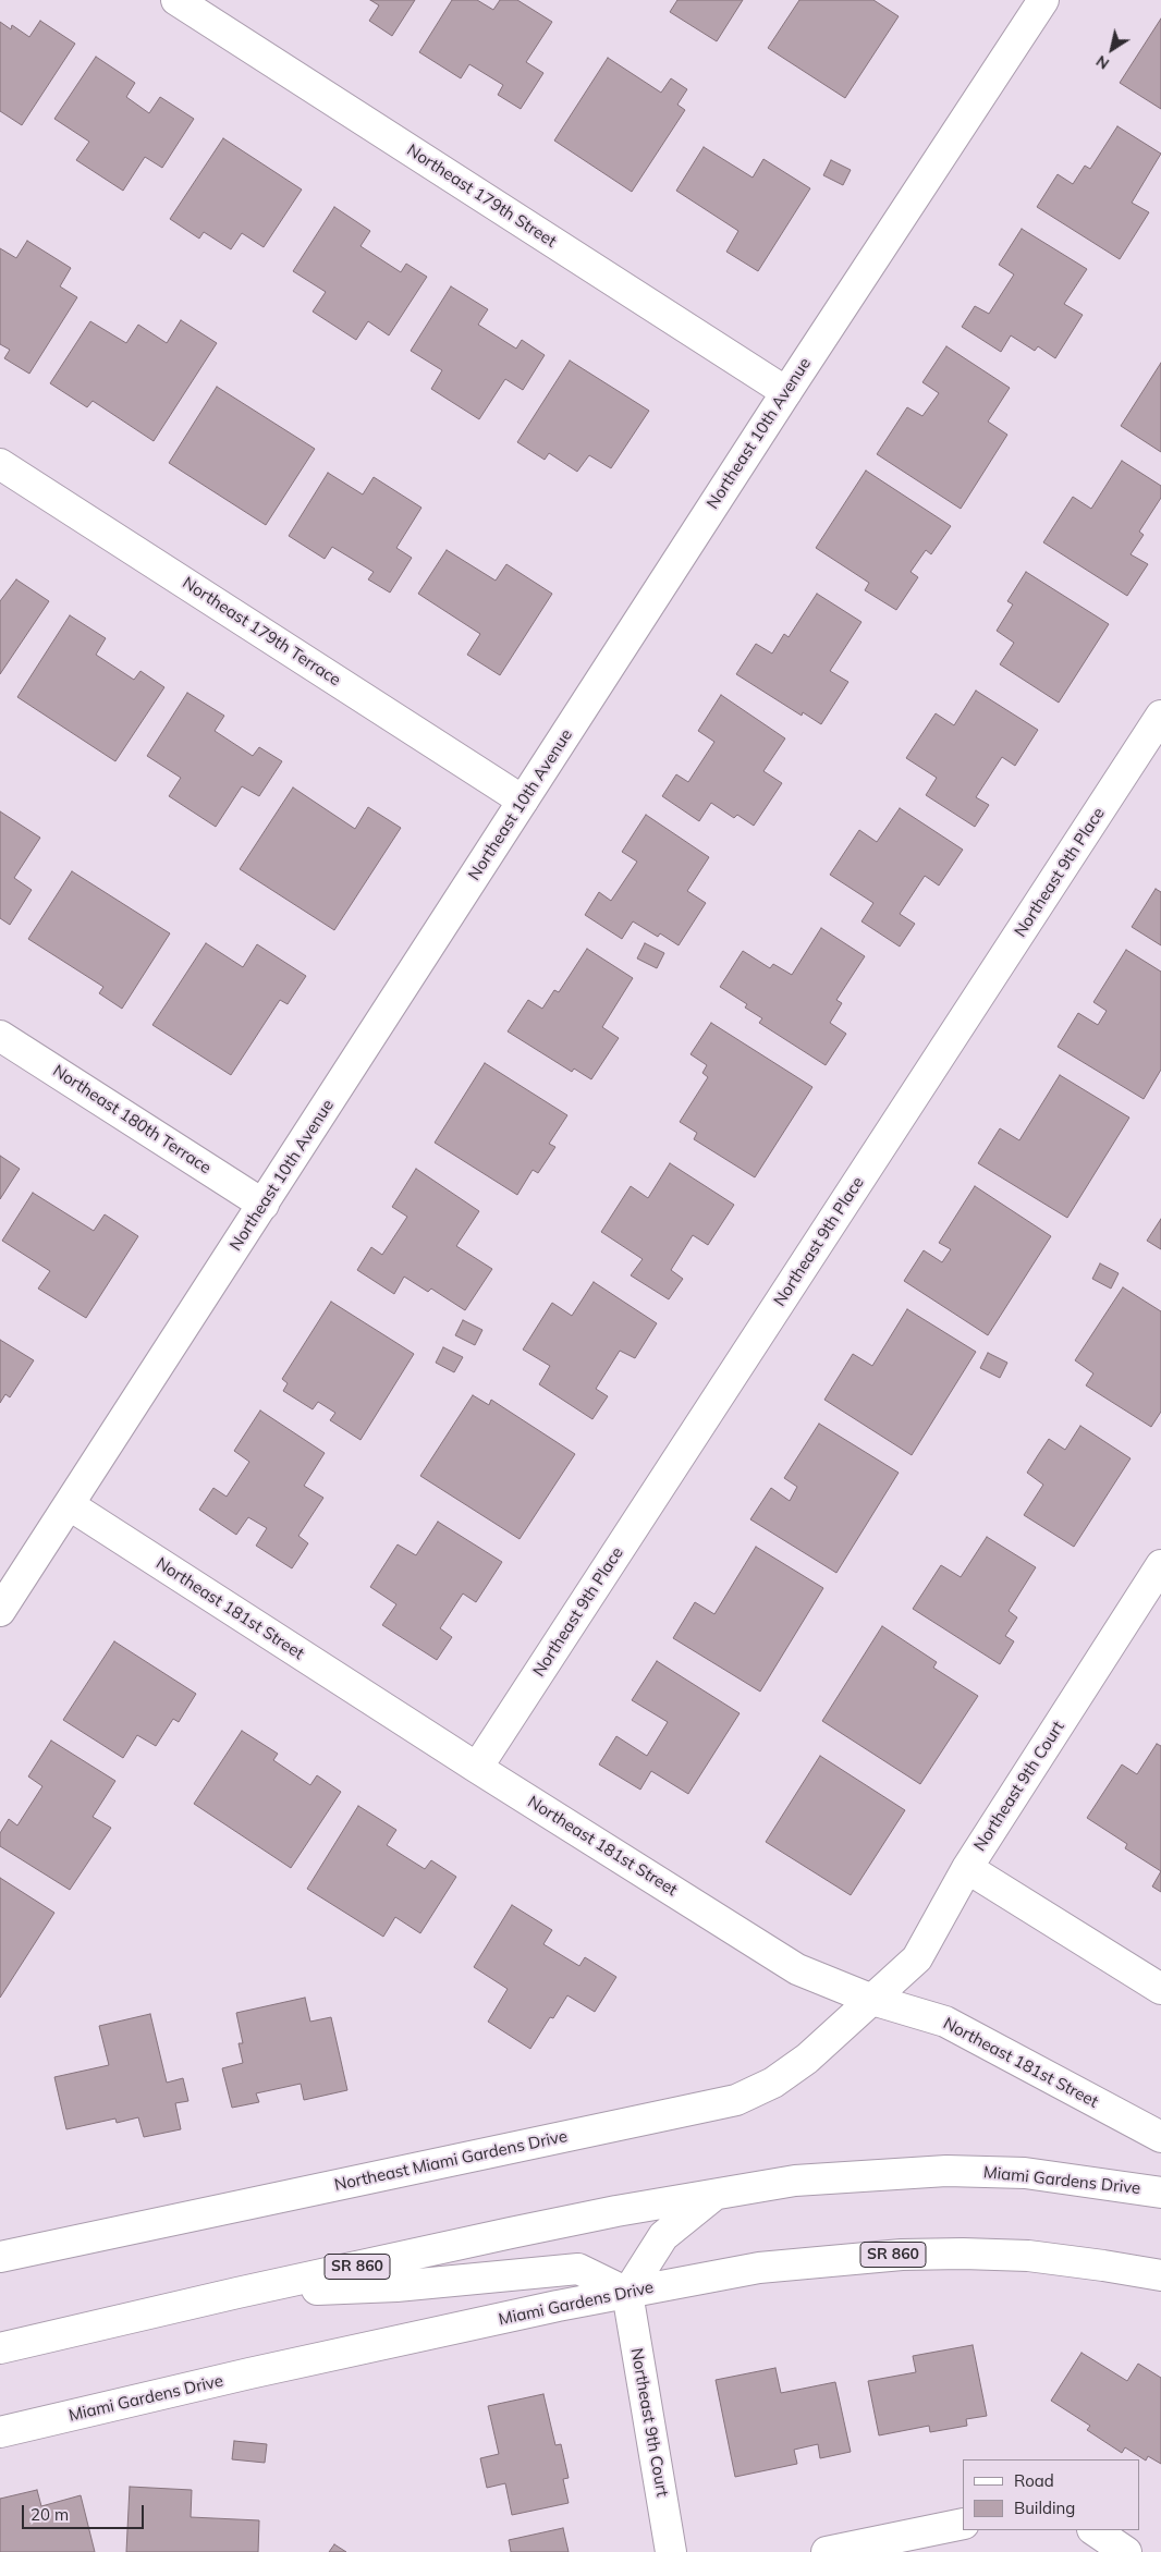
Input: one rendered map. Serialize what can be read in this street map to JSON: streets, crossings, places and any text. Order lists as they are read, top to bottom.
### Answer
{
  "streets": {
    "street": [
      "Northeast 179th Street",
      "Northeast 10th Avenue",
      "Northeast 179th Terrace",
      "Northeast 9th Place",
      "Northeast 180th Terrace",
      "Northeast 181st Street",
      "Northeast 9th Court",
      "Northeast Miami Gardens Drive",
      "Miami Gardens Drive",
      "SR 860"
    ]
  },
  "crossings": [
    ["Northeast 179th Street", "Northeast 10th Avenue"],
    ["Northeast 10th Avenue", "Northeast 179th Terrace"],
    ["Northeast 10th Avenue", "Northeast 180th Terrace"],
    ["Northeast 10th Avenue", "Northeast 181st Street"],
    ["Northeast 9th Place", "Northeast 181st Street"],
    ["Northeast 181st Street", "Northeast 9th Court"],
    ["Northeast 181st Street", "Northeast Miami Gardens Drive"],
    ["Northeast 9th Court", "Northeast Miami Gardens Drive"],
    ["Northeast 9th Court", "Miami Gardens Drive"]
  ],
  "legend": ["Road", "Building"],
  "scale_bar": "20 m",
  "north": "bottom left"
}
